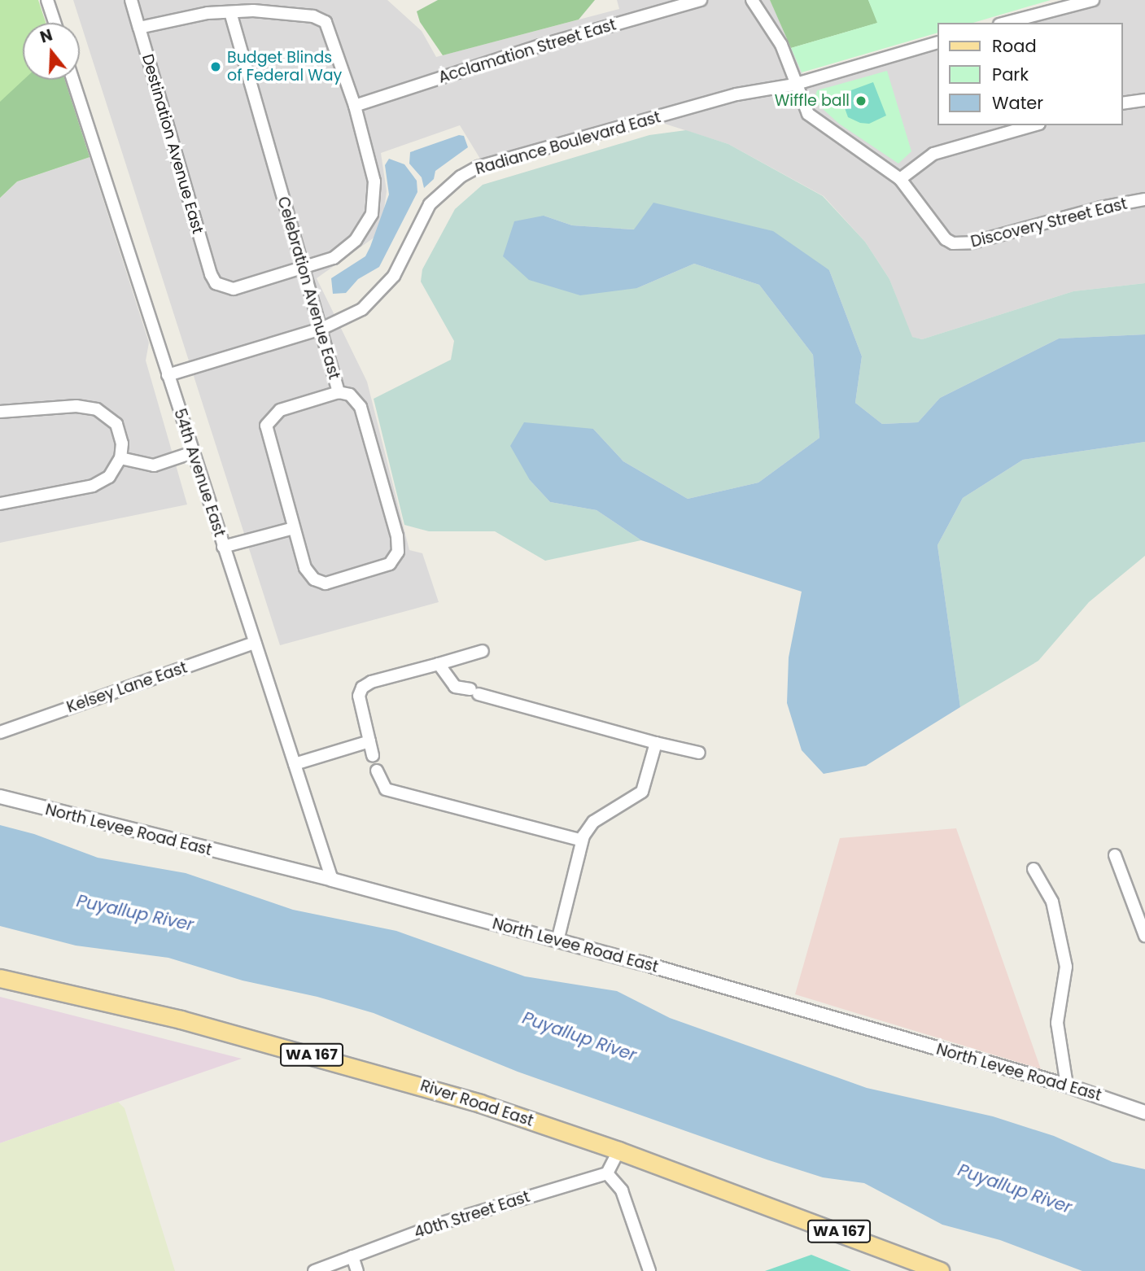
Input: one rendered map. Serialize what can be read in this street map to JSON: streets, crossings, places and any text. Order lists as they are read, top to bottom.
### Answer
{
  "streets": {
    "main road": ["WA 167", "River Road East"],
    "street": [
      "Acclamation Street East",
      "Radiance Boulevard East",
      "Destination Avenue East",
      "Discovery Street East",
      "Celebration Avenue East",
      "54th Avenue East",
      "Kelsey Lane East",
      "North Levee Road East",
      "40th Street East"
    ]
  },
  "crossings": [
    ["Radiance Boulevard East", "Celebration Avenue East"],
    ["Radiance Boulevard East", "54th Avenue East"],
    ["Destination Avenue East", "Celebration Avenue East"],
    ["54th Avenue East", "Kelsey Lane East"],
    ["54th Avenue East", "North Levee Road East"]
  ],
  "water": ["Puyallup River"],
  "places": ["Budget Blinds of Federal Way", "Wiffle ball"],
  "legend": ["Road", "Park", "Water"],
  "north": "top"
}
